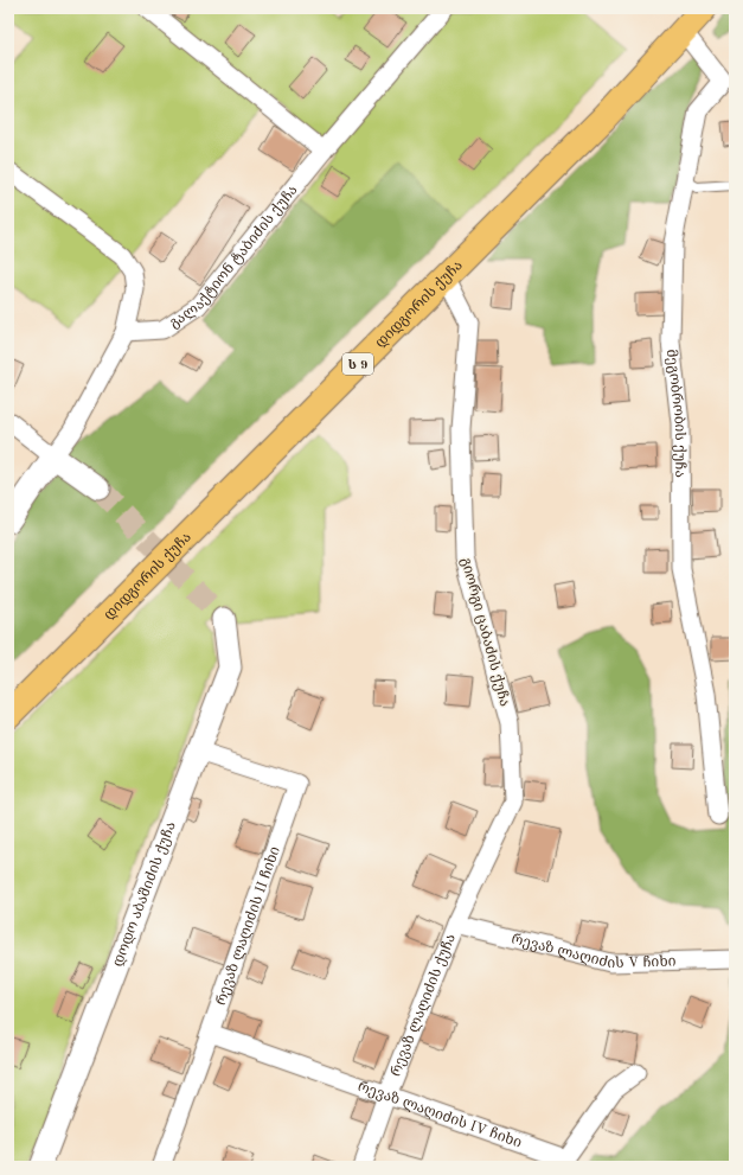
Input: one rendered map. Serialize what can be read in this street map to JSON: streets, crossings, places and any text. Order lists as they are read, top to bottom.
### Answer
{
  "streets": {
    "highway": ["დიდგორის ქუჩა", "ს 9"],
    "street": [
      "გალაქტიონ ტაბიძის ქუჩა",
      "მეგობრობის ქუჩა",
      "გიორგი ცაბაძის ქუჩა",
      "დოდო აბაშიძის ქუჩა",
      "რევაზ ლაღიძის II ჩიხი",
      "რევაზ ლაღიძის V ჩიხი",
      "რევაზ ლაღიძის ქუჩა",
      "რევაზ ლაღიძის IV ჩიხი"
    ]
  },
  "crossings": [
    ["დიდგორის ქუჩა", "მეგობრობის ქუჩა"],
    ["დიდგორის ქუჩა", "გიორგი ცაბაძის ქუჩა"],
    ["გიორგი ცაბაძის ქუჩა", "რევაზ ლაღიძის V ჩიხი"],
    ["გიორგი ცაბაძის ქუჩა", "რევაზ ლაღიძის ქუჩა"],
    ["დოდო აბაშიძის ქუჩა", "რევაზ ლაღიძის II ჩიხი"],
    ["რევაზ ლაღიძის II ჩიხი", "რევაზ ლაღიძის IV ჩიხი"],
    ["რევაზ ლაღიძის V ჩიხი", "რევაზ ლაღიძის ქუჩა"],
    ["რევაზ ლაღიძის ქუჩა", "რევაზ ლაღიძის IV ჩიხი"]
  ]
}
